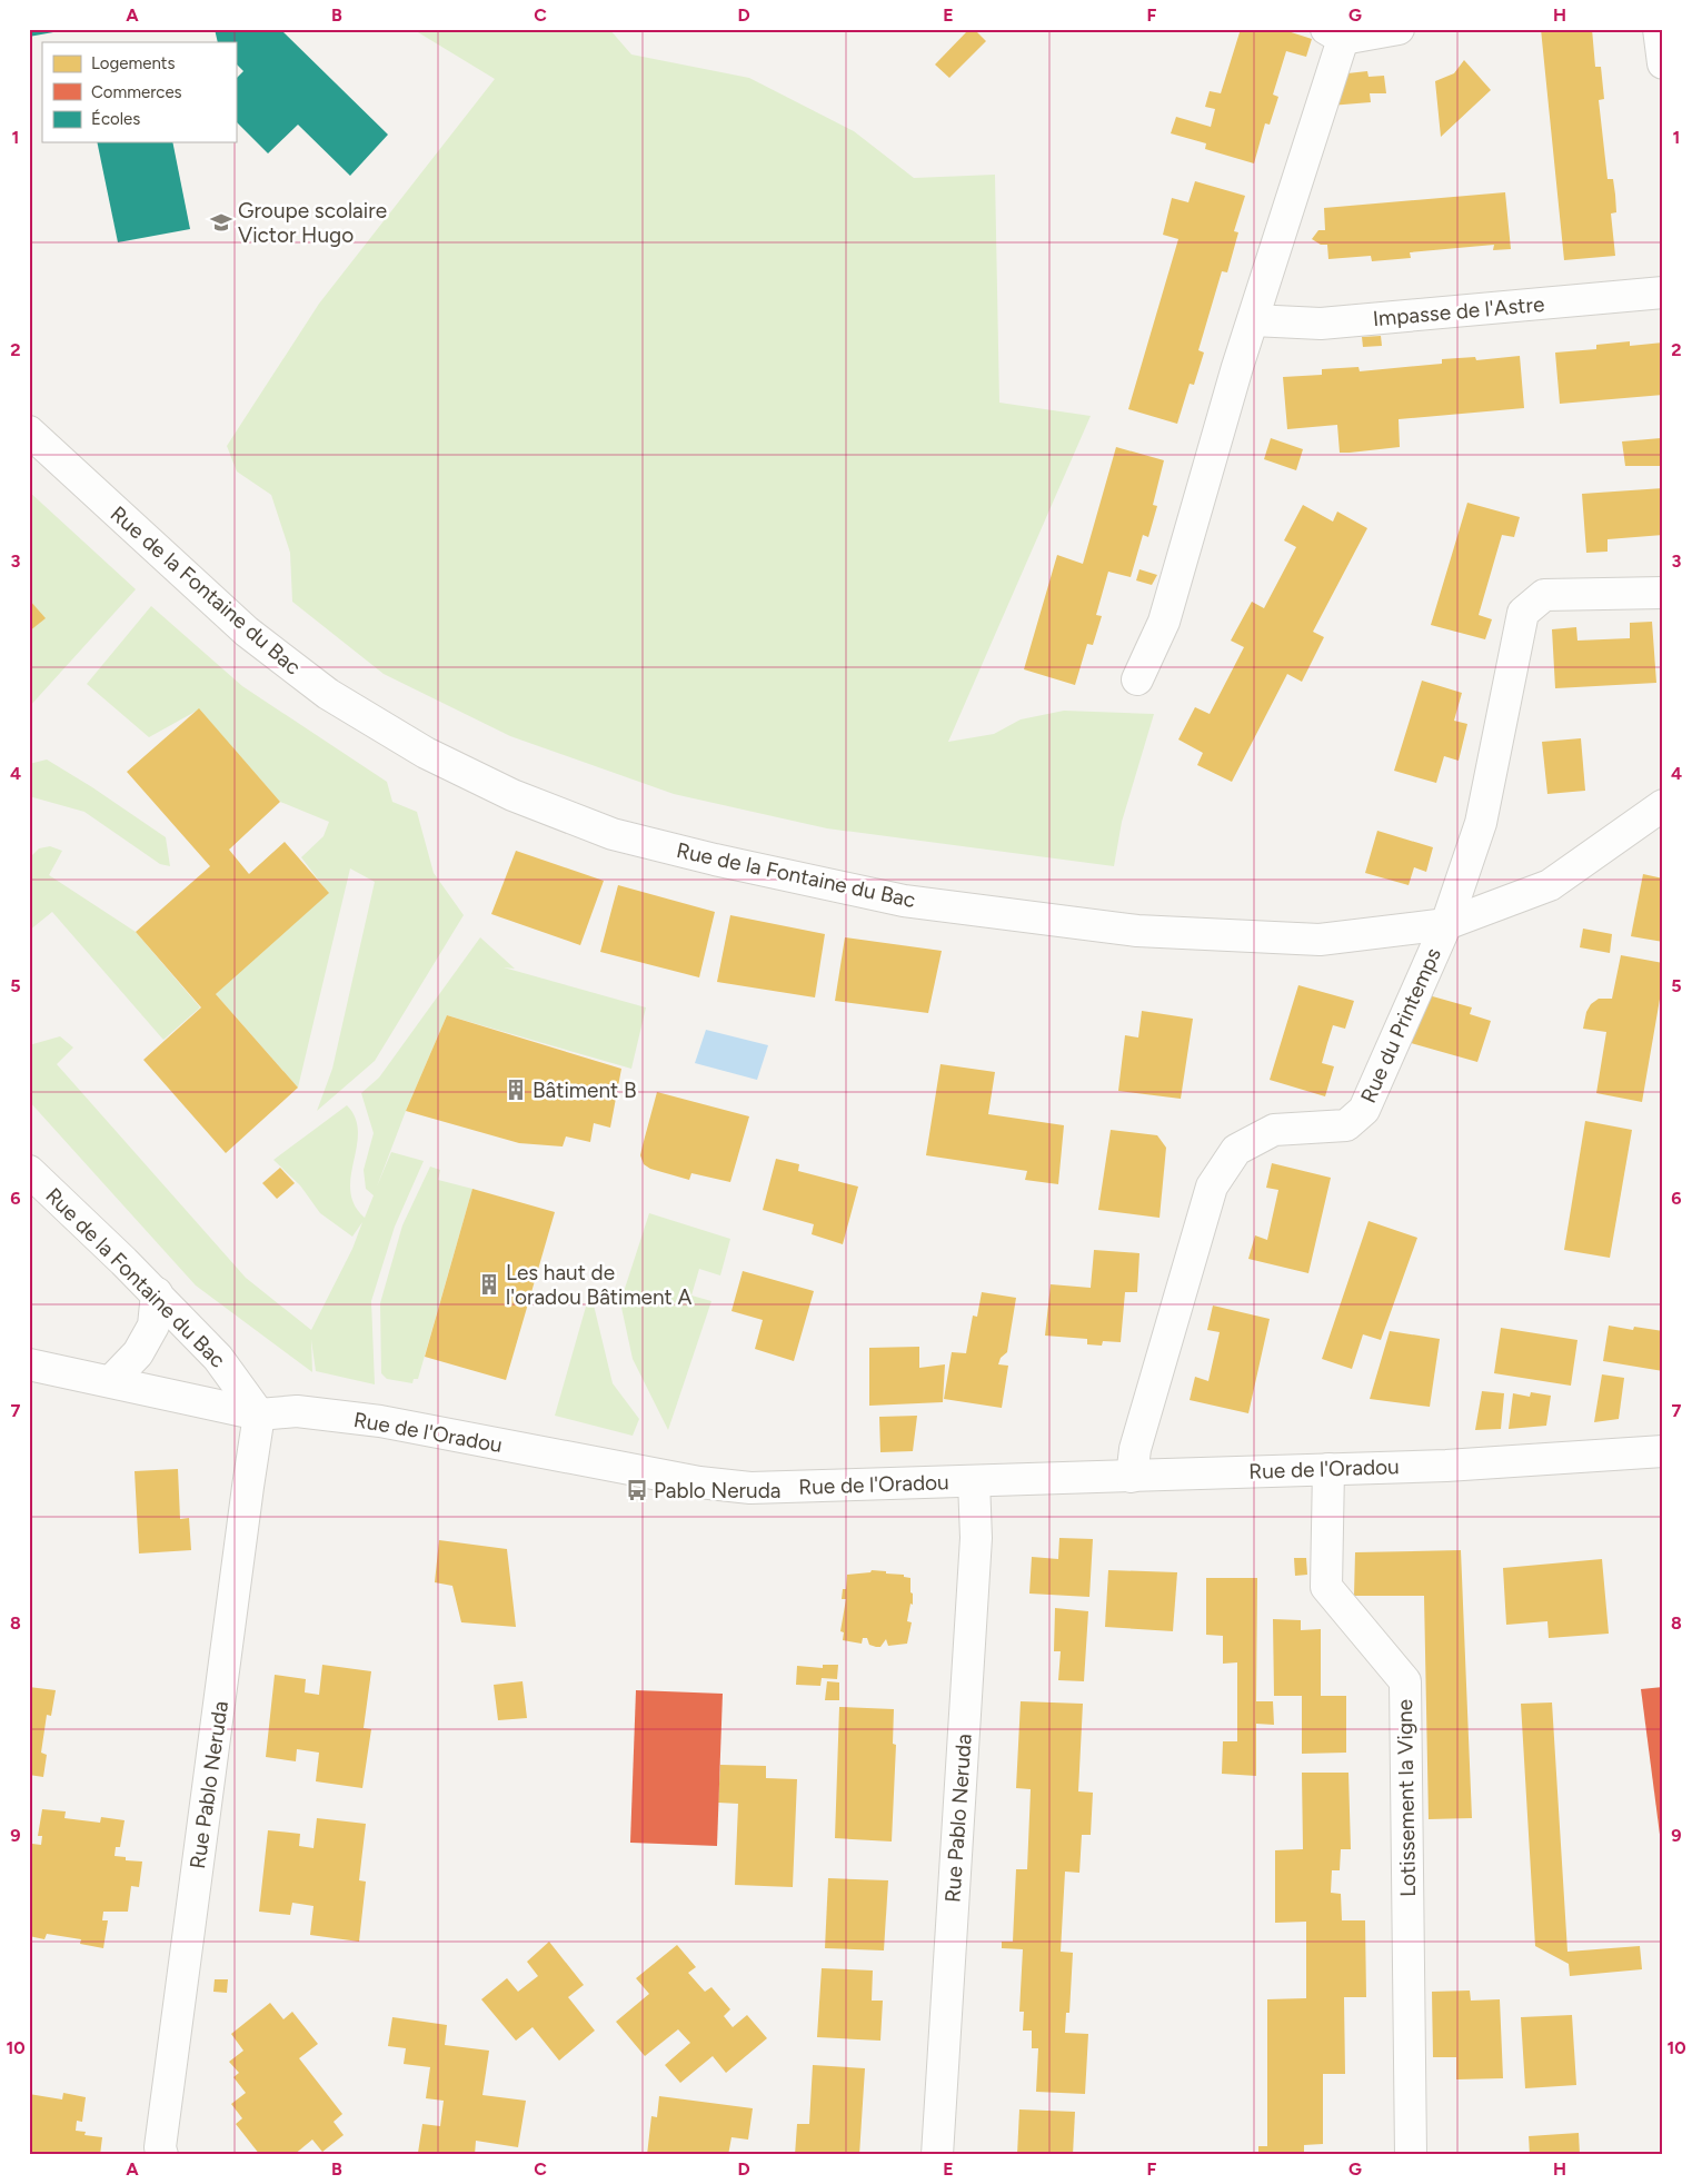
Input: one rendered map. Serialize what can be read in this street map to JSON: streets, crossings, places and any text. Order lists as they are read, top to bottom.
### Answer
{
  "streets": {
    "street": [
      "Impasse de l'Astre",
      "Rue de la Fontaine du Bac",
      "Rue du Printemps",
      "Rue de l'Oradou",
      "Rue Pablo Neruda",
      "Lotissement la Vigne"
    ]
  },
  "crossings": [
    ["Rue de la Fontaine du Bac", "Rue du Printemps"],
    ["Rue de la Fontaine du Bac", "Rue de l'Oradou"],
    ["Rue de la Fontaine du Bac", "Rue Pablo Neruda"],
    ["Rue du Printemps", "Rue de l'Oradou"],
    ["Rue de l'Oradou", "Rue Pablo Neruda"],
    ["Rue de l'Oradou", "Lotissement la Vigne"]
  ],
  "places": {
    "school or university": ["Groupe scolaire Victor Hugo"],
    "building": ["Bâtiment B", "Les haut de l'oradou Bâtiment A"],
    "bus stop": ["Pablo Neruda"]
  },
  "legend": ["Logements", "Commerces", "Écoles"],
  "grid": {
    "columns": [
      "A",
      "B",
      "C",
      "D",
      "E",
      "F",
      "G",
      "H"
    ],
    "rows": [
      "1",
      "2",
      "3",
      "4",
      "5",
      "6",
      "7",
      "8",
      "9",
      "10"
    ]
  }
}
